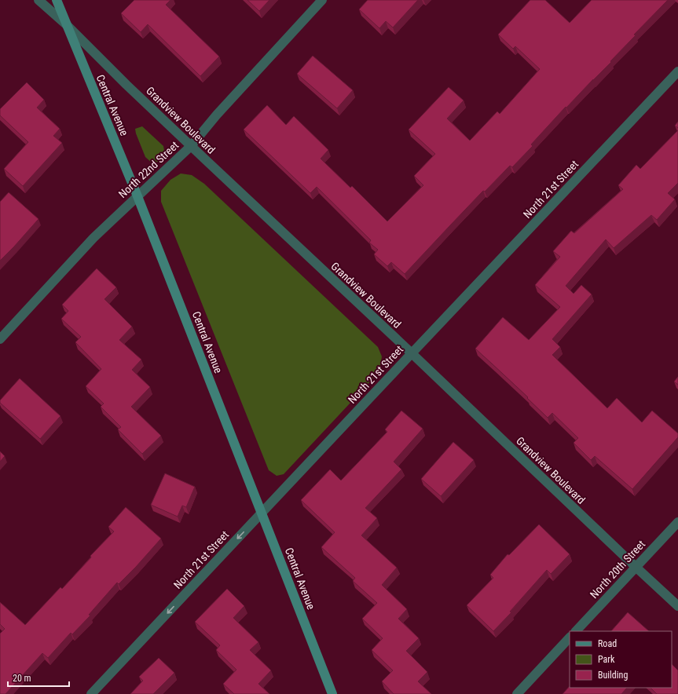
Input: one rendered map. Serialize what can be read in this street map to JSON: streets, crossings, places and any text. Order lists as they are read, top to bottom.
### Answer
{
  "streets": {
    "main road": ["Central Avenue"],
    "street": [
      "Grandview Boulevard",
      "North 22nd Street",
      "North 21st Street",
      "North 20th Street"
    ]
  },
  "crossings": [
    ["Central Avenue", "Grandview Boulevard"],
    ["Central Avenue", "North 22nd Street"],
    ["Central Avenue", "North 21st Street"],
    ["Grandview Boulevard", "North 22nd Street"],
    ["Grandview Boulevard", "North 21st Street"],
    ["Grandview Boulevard", "North 20th Street"]
  ],
  "legend": ["Road", "Park", "Building"],
  "scale_bar": "20 m"
}
